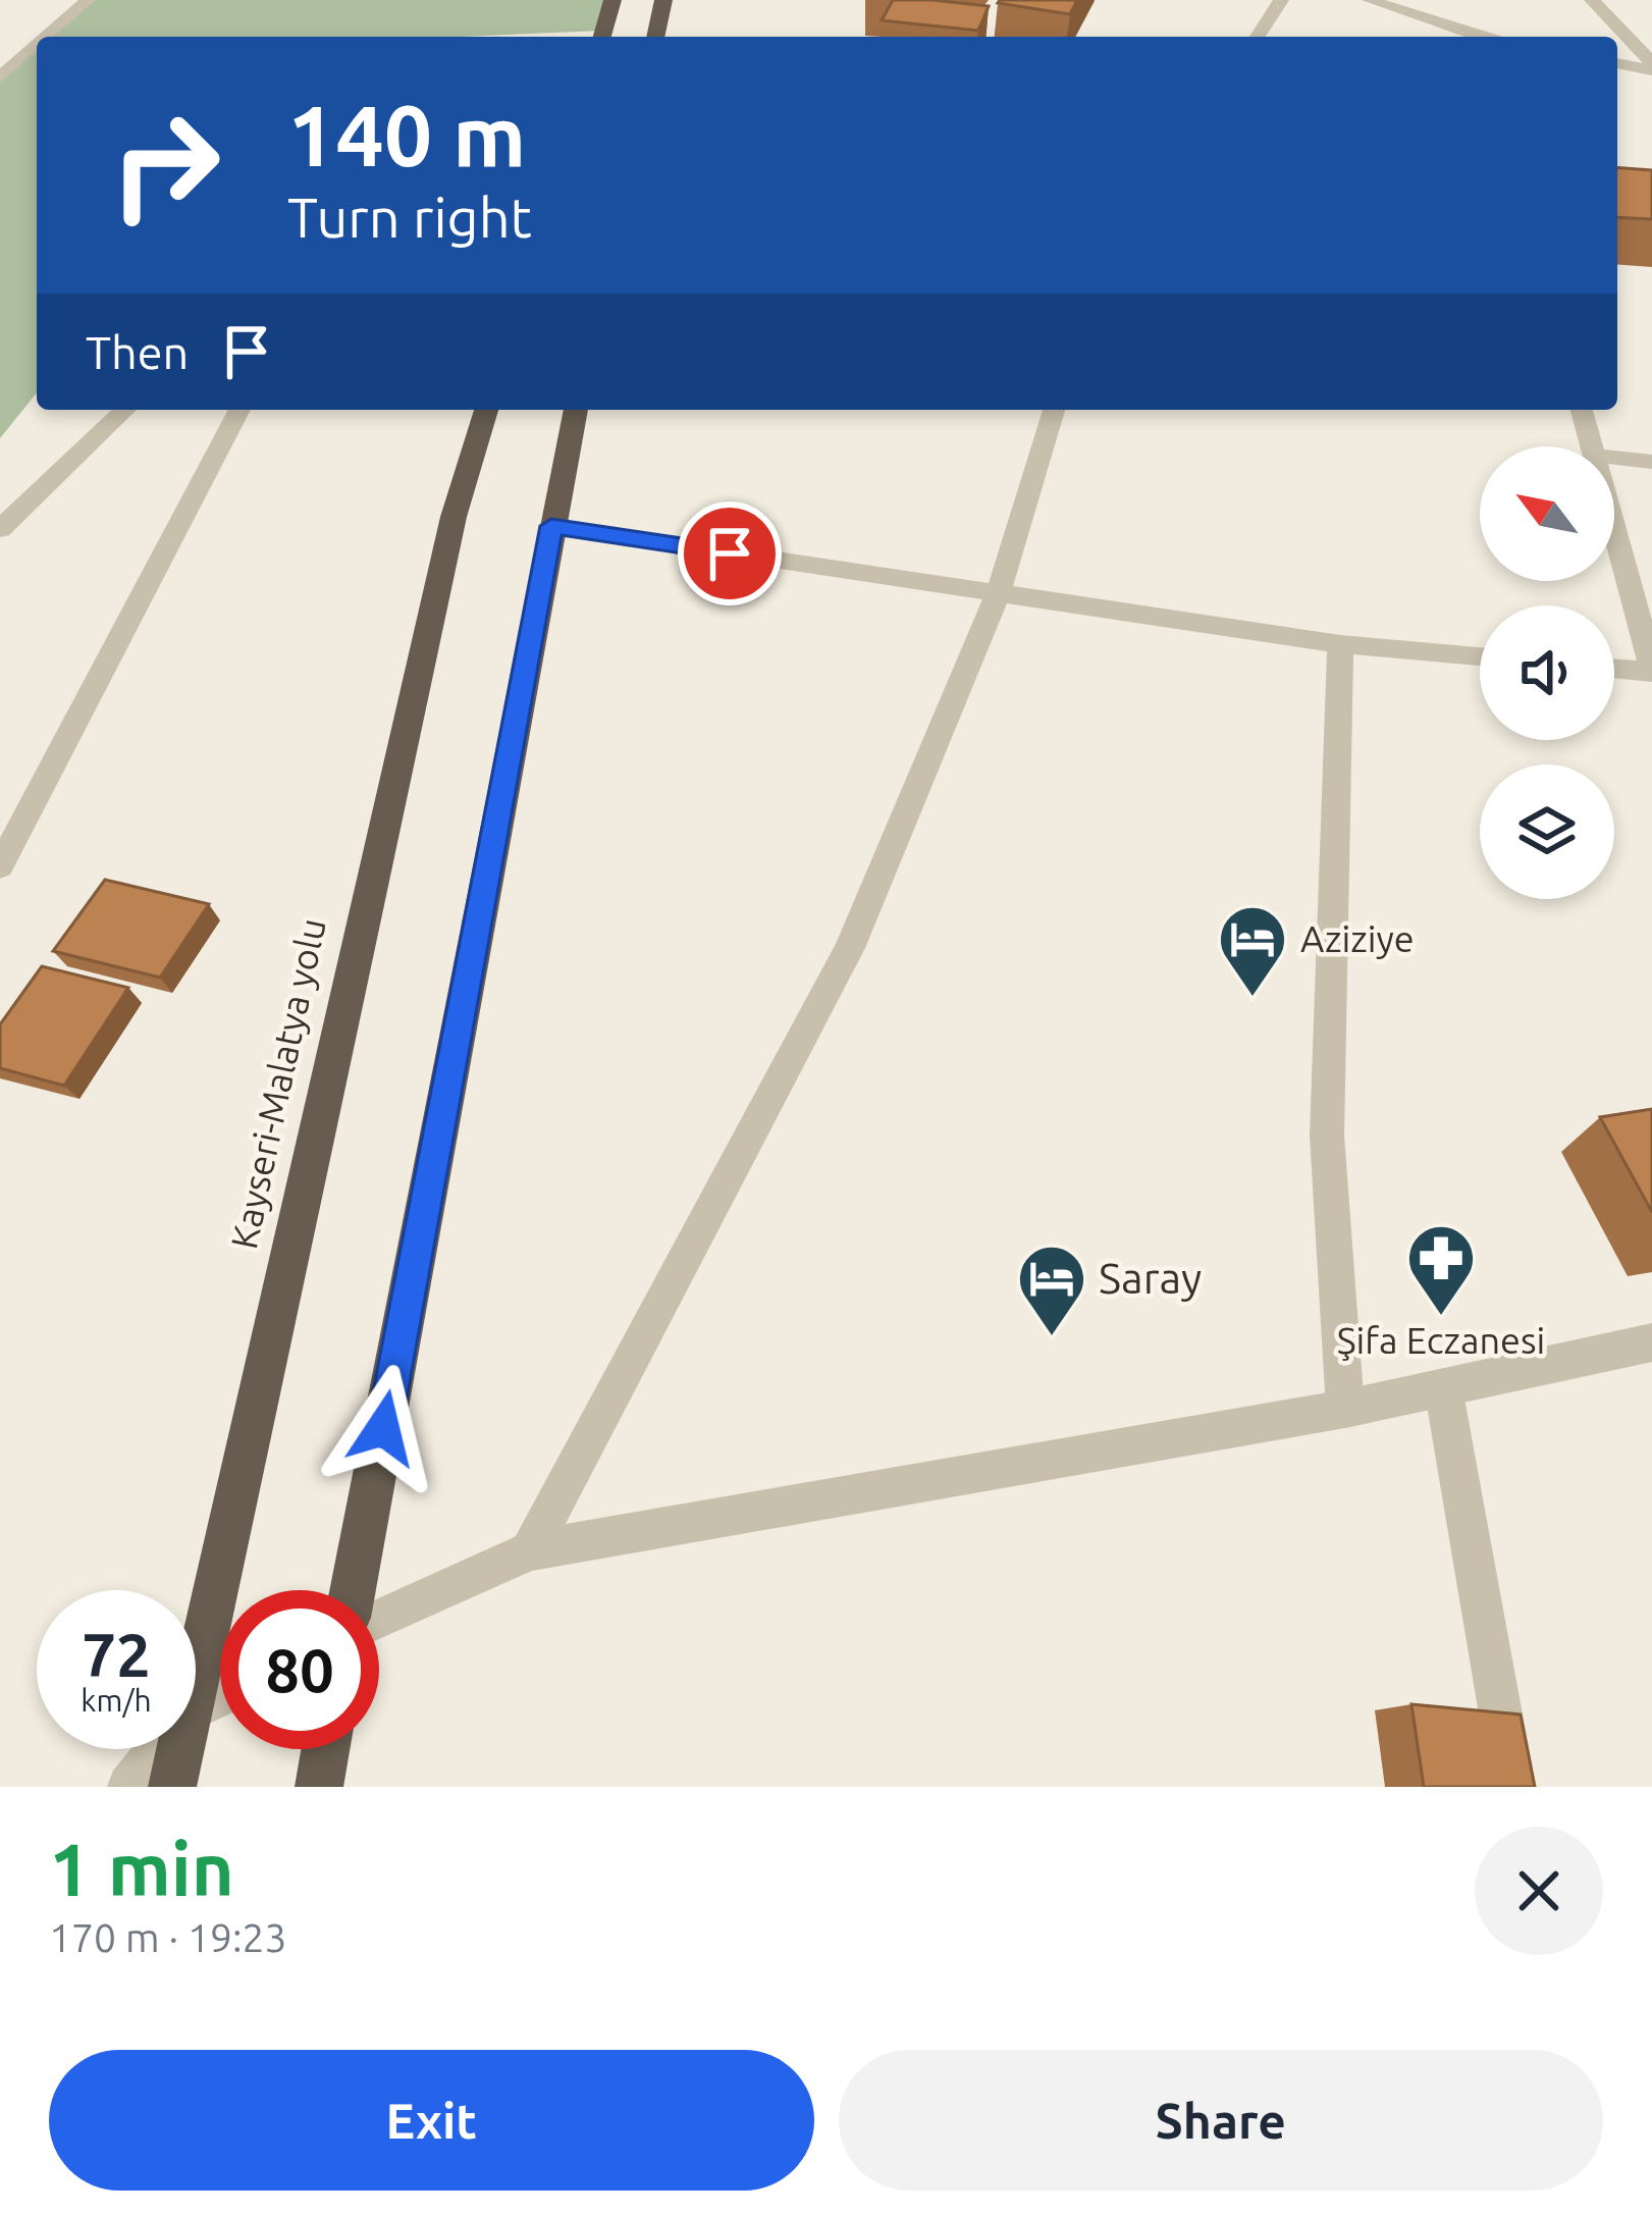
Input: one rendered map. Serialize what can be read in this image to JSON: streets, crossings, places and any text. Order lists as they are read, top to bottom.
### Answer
{
  "streets": {
    "highway": ["Kayseri-Malatya yolu"]
  },
  "places": {
    "hotel": ["Aziziye", "Saray"],
    "pharmacy": ["Şifa Eczanesi"]
  },
  "north": "top left",
  "page": {
    "turn": ["140 m", "Turn right"],
    "then": "Then",
    "speed": "72 km/h",
    "limit": "80",
    "heading": ["1 min", "170 m · 19:23"],
    "buttons": ["Exit", "Share"]
  }
}
